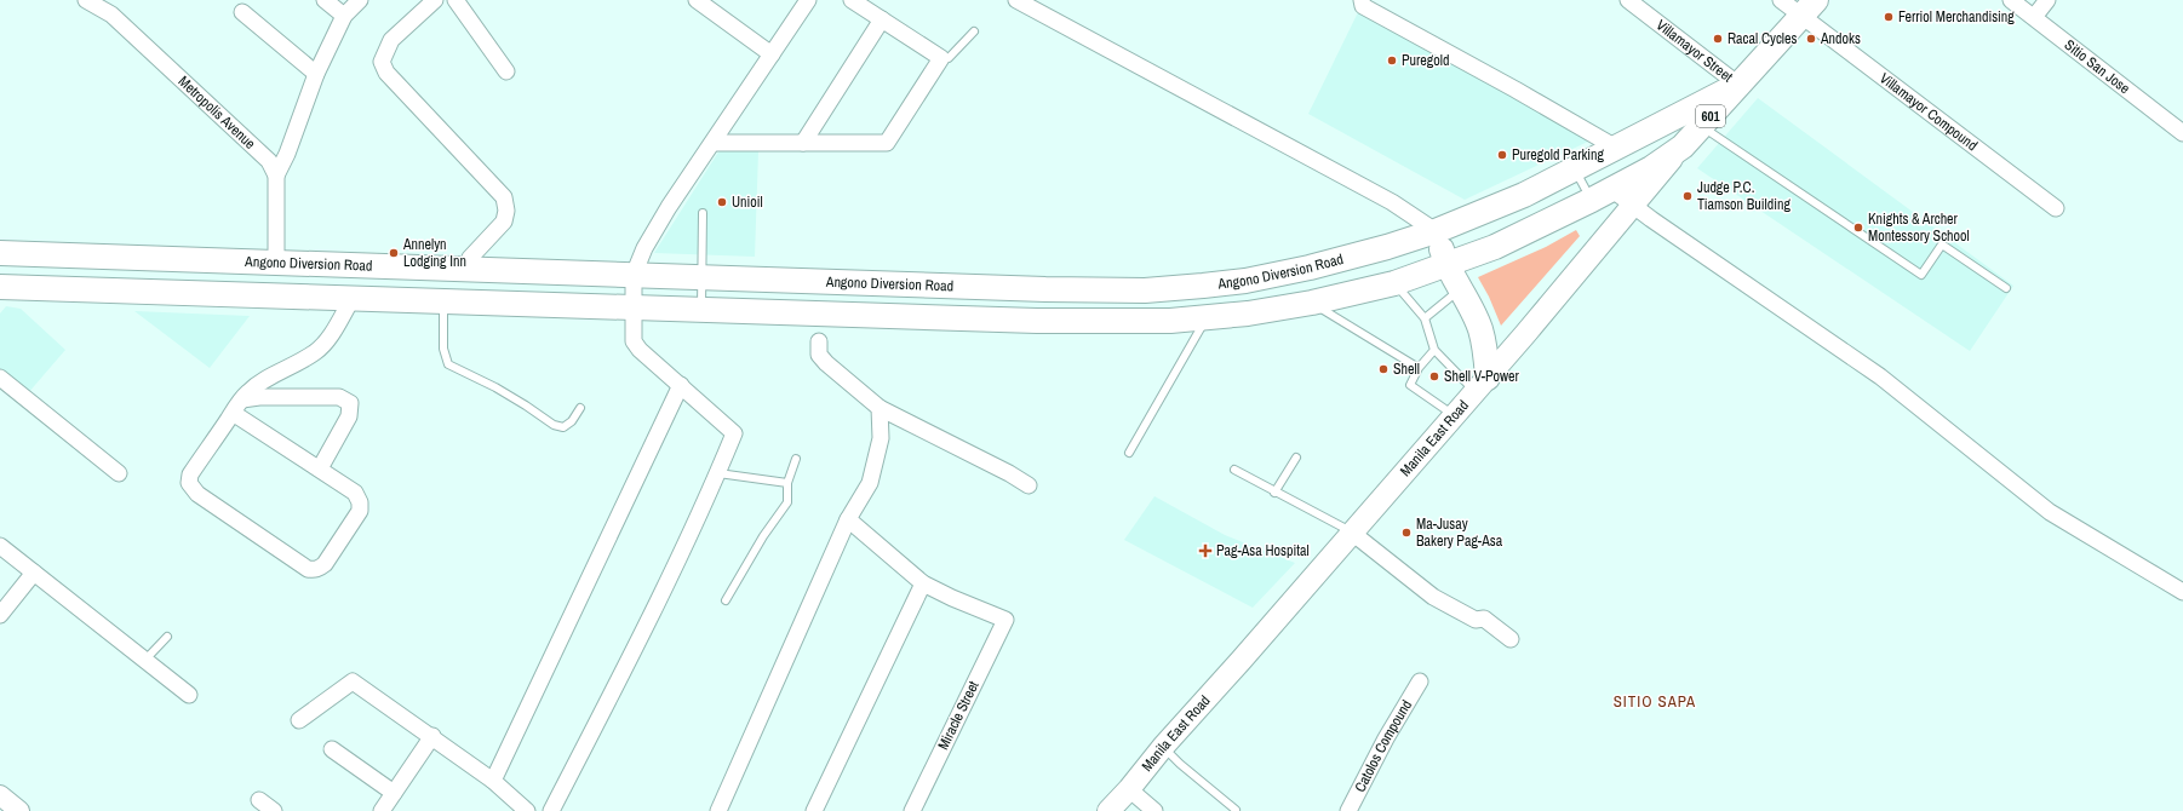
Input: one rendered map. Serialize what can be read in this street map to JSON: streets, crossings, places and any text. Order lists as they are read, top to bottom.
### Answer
{
  "streets": {
    "main road": ["601", "Angono Diversion Road", "Manila East Road"],
    "street": [
      "Villamayor Street",
      "Sitio San Jose",
      "Metropolis Avenue",
      "Villamayor Compound",
      "Miracle Street",
      "Catolos Compound"
    ]
  },
  "crossings": [
    ["Villamayor Street", "Angono Diversion Road"],
    ["Villamayor Street", "Manila East Road"],
    ["Villamayor Compound", "Manila East Road"],
    ["Angono Diversion Road", "Manila East Road"]
  ],
  "districts": ["SITIO SAPA"],
  "places": {
    "other": [
      "Ferriol Merchandising",
      "Racal Cycles",
      "Andoks",
      "Puregold",
      "Puregold Parking",
      "Judge P.C. Tiamson Building",
      "Unioil",
      "Knights & Archer Montessory School",
      "Annelyn Lodging Inn",
      "Shell",
      "Shell V-Power",
      "Ma-Jusay Bakery Pag-Asa"
    ],
    "health": ["Pag-Asa Hospital"]
  }
}
